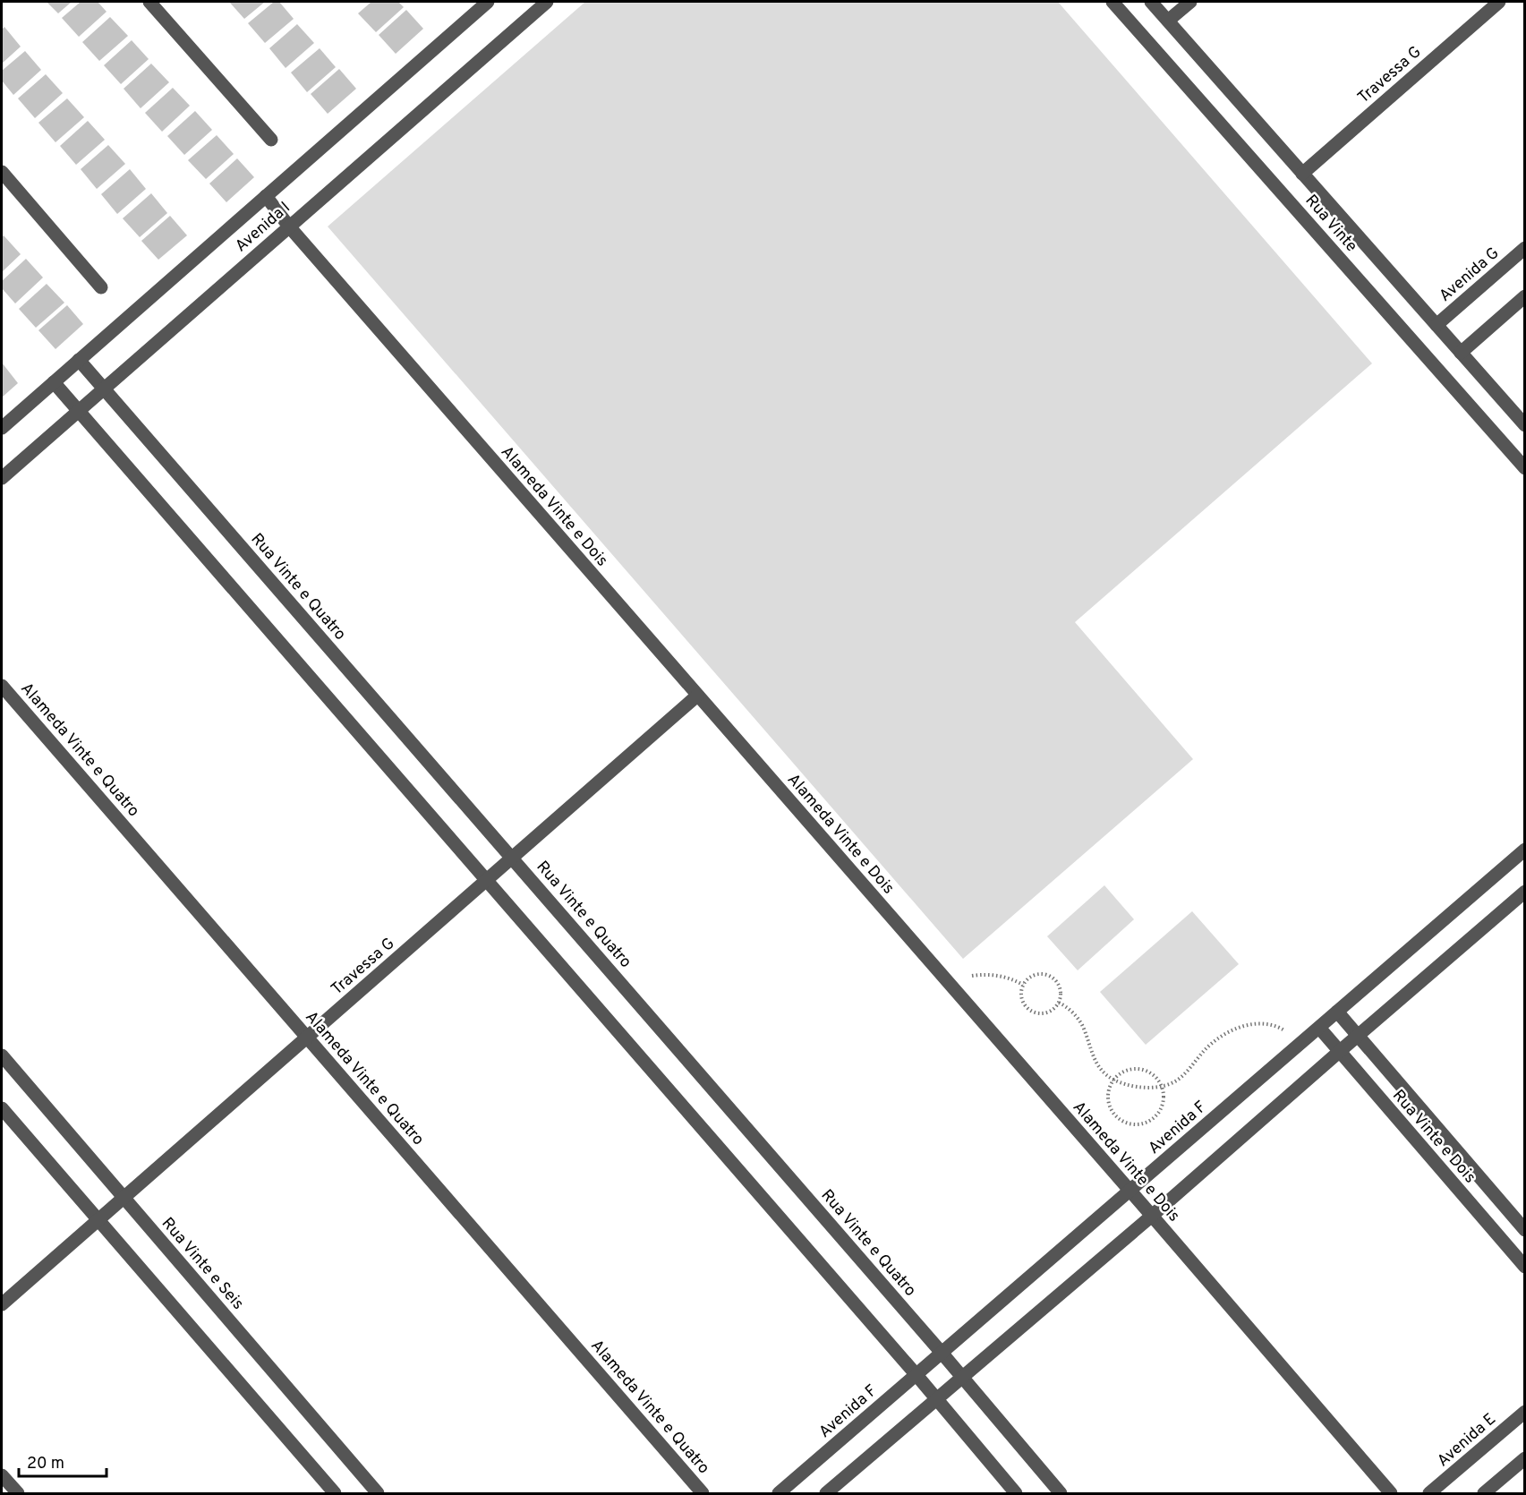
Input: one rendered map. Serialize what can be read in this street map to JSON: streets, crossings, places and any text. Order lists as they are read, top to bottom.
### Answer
{
  "streets": {
    "street": [
      "Travessa G",
      "Rua Vinte",
      "Avenida I",
      "Avenida G",
      "Alameda Vinte e Dois",
      "Rua Vinte e Quatro",
      "Alameda Vinte e Quatro",
      "Avenida F",
      "Rua Vinte e Dois",
      "Rua Vinte e Seis",
      "Avenida E"
    ]
  },
  "crossings": [
    ["Travessa G", "Rua Vinte"],
    ["Travessa G", "Alameda Vinte e Dois"],
    ["Travessa G", "Rua Vinte e Quatro"],
    ["Travessa G", "Alameda Vinte e Quatro"],
    ["Travessa G", "Rua Vinte e Seis"],
    ["Rua Vinte", "Avenida G"],
    ["Avenida I", "Alameda Vinte e Dois"],
    ["Avenida I", "Rua Vinte e Quatro"],
    ["Alameda Vinte e Dois", "Avenida F"],
    ["Rua Vinte e Quatro", "Avenida F"],
    ["Avenida F", "Rua Vinte e Dois"]
  ],
  "scale_bar": "20 m"
}
